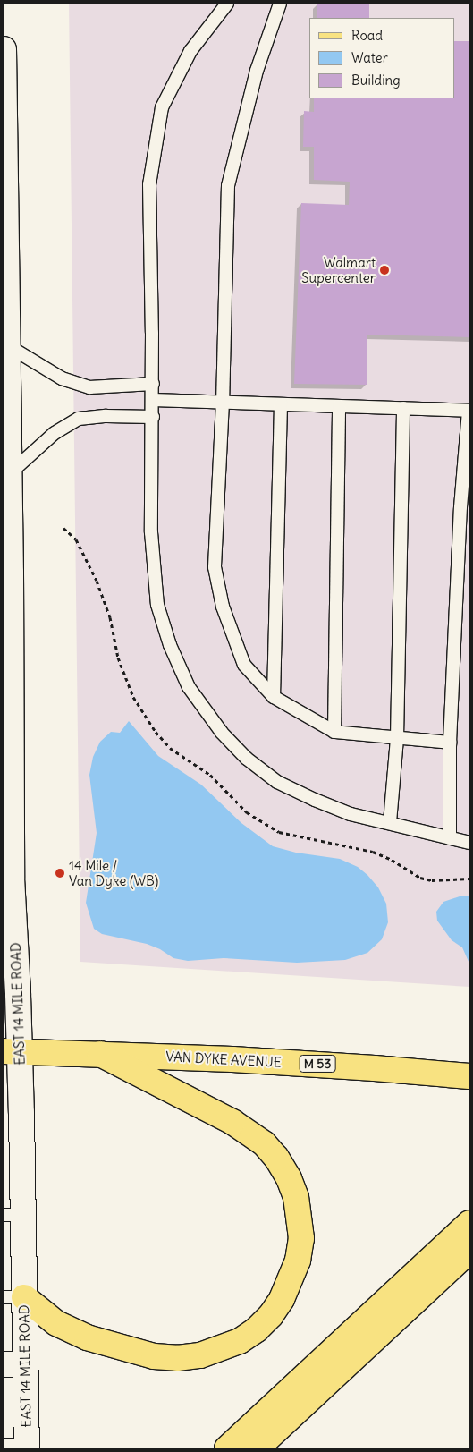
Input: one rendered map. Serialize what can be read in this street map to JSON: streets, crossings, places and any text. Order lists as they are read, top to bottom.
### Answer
{
  "streets": {
    "main road": ["EAST 14 MILE ROAD", "VAN DYKE AVENUE", "M 53"]
  },
  "crossings": [
    ["EAST 14 MILE ROAD", "VAN DYKE AVENUE"]
  ],
  "places": ["Walmart Supercenter", "14 Mile / Van Dyke (WB)"],
  "legend": ["Road", "Water", "Building"]
}
